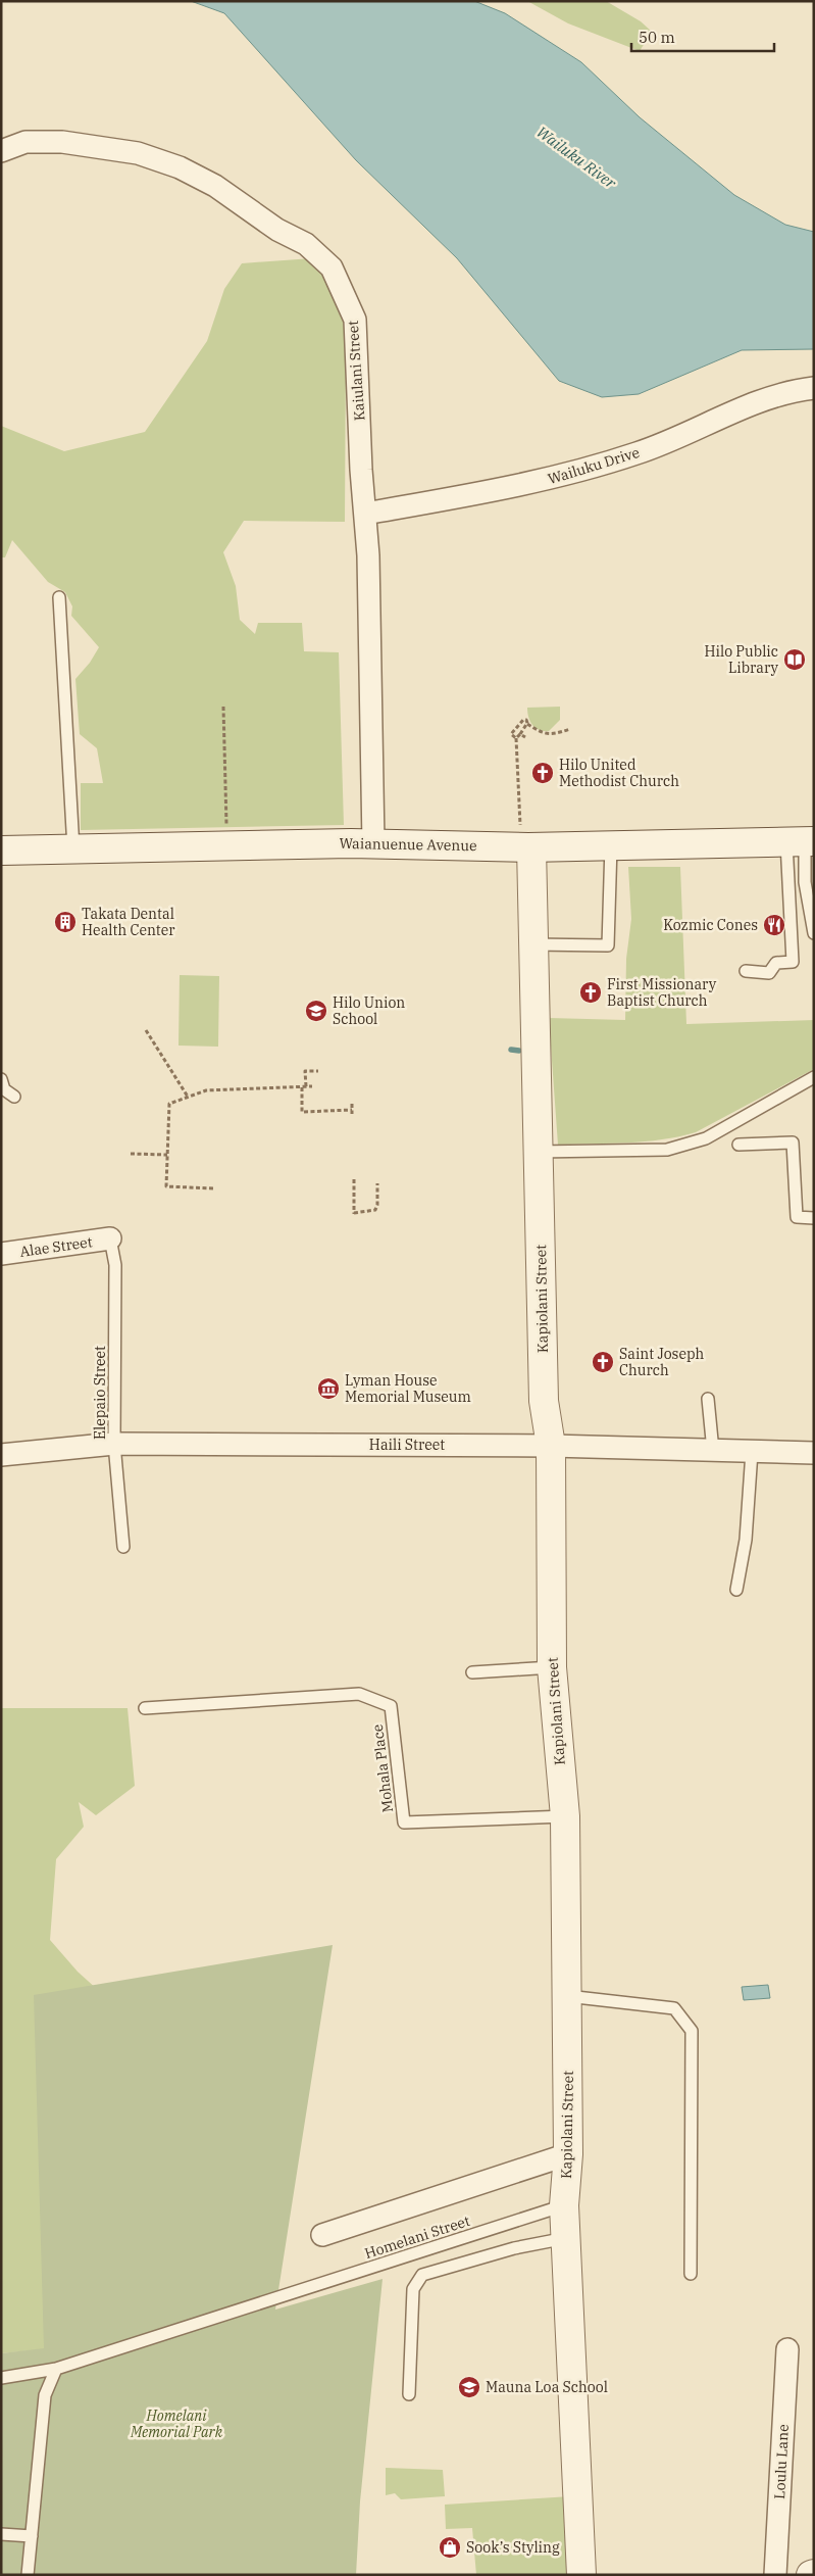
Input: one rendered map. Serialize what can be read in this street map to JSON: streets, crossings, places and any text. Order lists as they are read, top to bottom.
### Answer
{
  "streets": {
    "street": [
      "Kaiulani Street",
      "Wailuku Drive",
      "Waianuenue Avenue",
      "Alae Street",
      "Kapiolani Street",
      "Haili Street",
      "Loulu Lane"
    ],
    "lane": ["Elepaio Street", "Mohala Place", "Homelani Street"]
  },
  "crossings": [
    ["Kaiulani Street", "Wailuku Drive"],
    ["Kaiulani Street", "Waianuenue Avenue"],
    ["Waianuenue Avenue", "Kapiolani Street"],
    ["Alae Street", "Elepaio Street"],
    ["Kapiolani Street", "Haili Street"],
    ["Kapiolani Street", "Mohala Place"],
    ["Kapiolani Street", "Homelani Street"],
    ["Elepaio Street", "Haili Street"]
  ],
  "water": ["Wailuku River"],
  "parks": ["Homelani Memorial Park"],
  "places": {
    "library": ["Hilo Public Library"],
    "church": ["Hilo United Methodist Church", "First Missionary Baptist Church", "Saint Joseph Church"],
    "building": ["Takata Dental Health Center"],
    "restaurant": ["Kozmic Cones"],
    "school or university": ["Hilo Union School", "Mauna Loa School"],
    "museum": ["Lyman House Memorial Museum"],
    "shop": ["Sook’s Styling"]
  },
  "scale_bar": "50 m"
}
